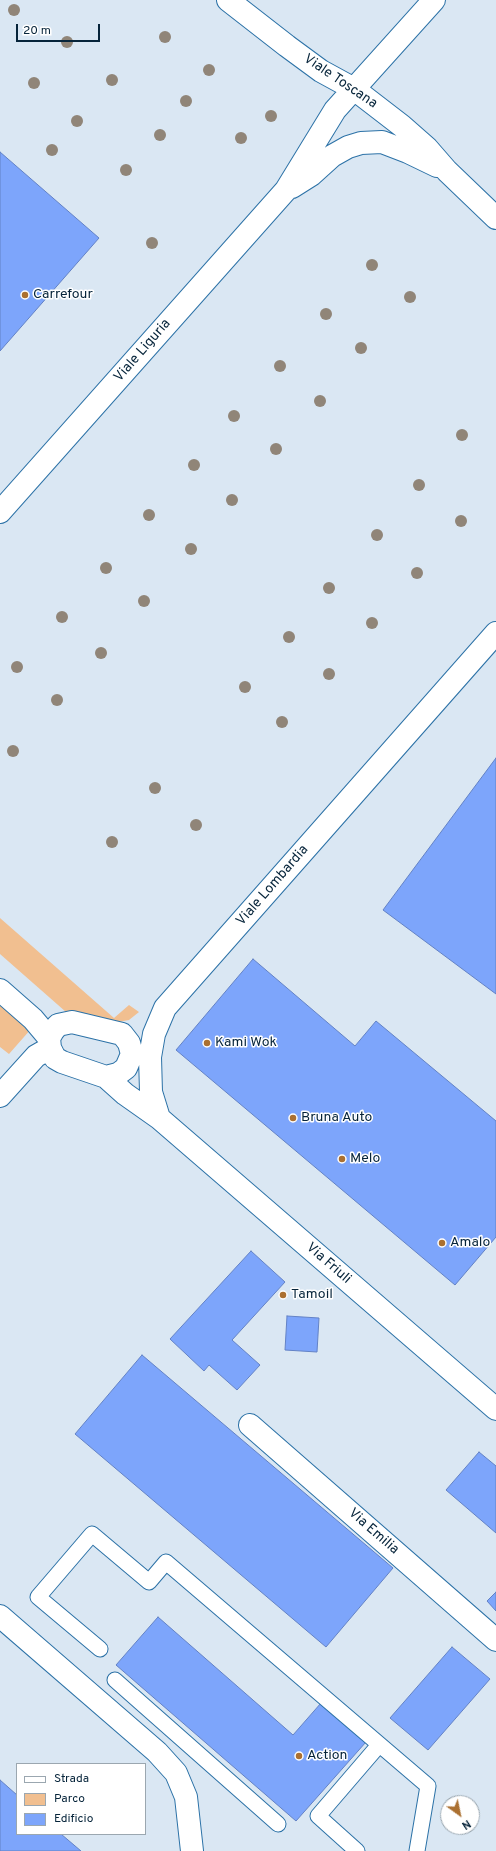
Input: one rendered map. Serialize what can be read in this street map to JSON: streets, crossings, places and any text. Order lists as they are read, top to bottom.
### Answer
{
  "streets": {
    "street": [
      "Viale Toscana",
      "Viale Liguria",
      "Viale Lombardia",
      "Via Friuli",
      "Via Emilia"
    ]
  },
  "crossings": [
    ["Viale Lombardia", "Via Friuli"]
  ],
  "places": [
    "Carrefour",
    "Kami Wok",
    "Bruna Auto",
    "Melo",
    "Amalo",
    "Tamoil",
    "Action"
  ],
  "legend": ["Strada", "Parco", "Edificio"],
  "scale_bar": "20 m",
  "north": "bottom right"
}
